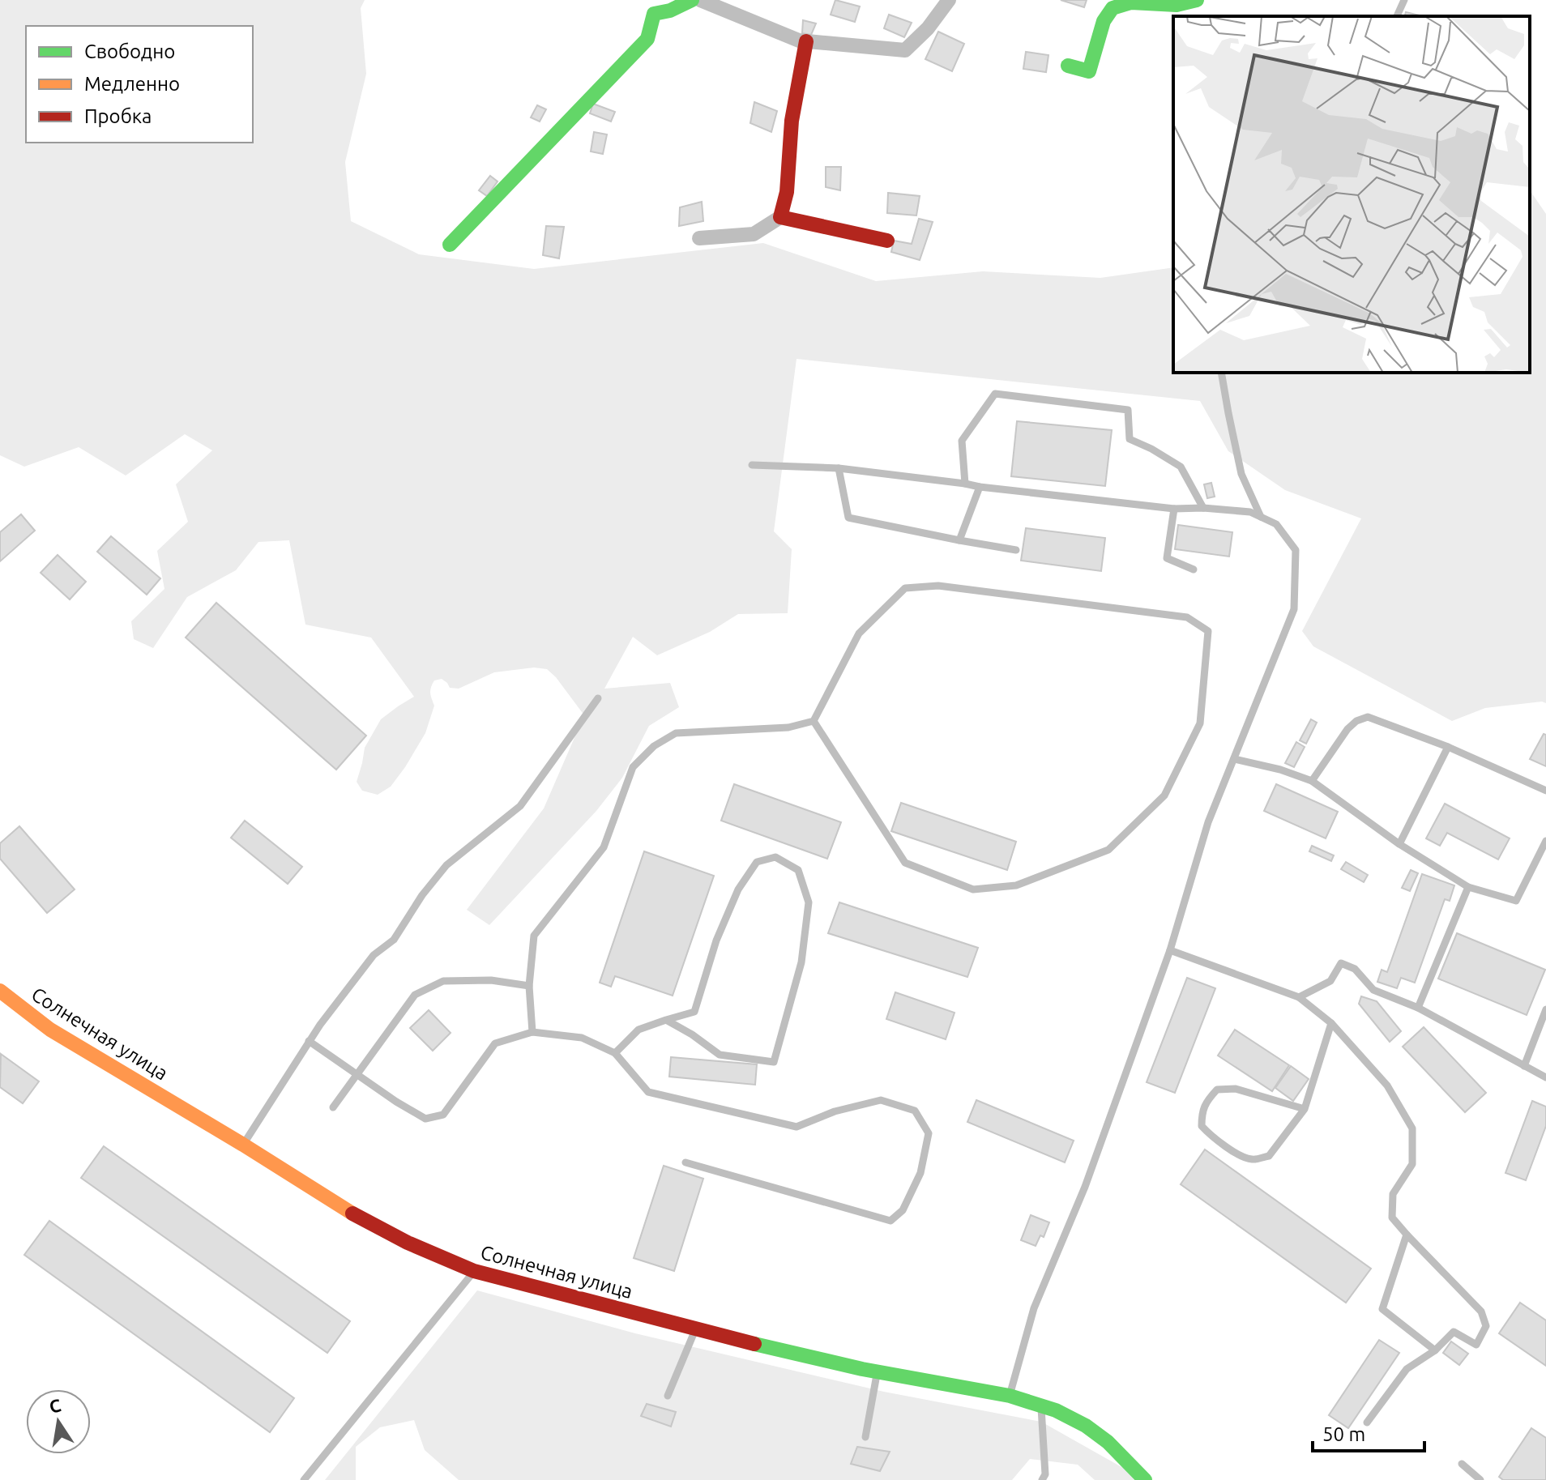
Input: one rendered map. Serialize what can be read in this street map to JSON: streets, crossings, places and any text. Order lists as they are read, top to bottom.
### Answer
{
  "streets": {
    "street": ["Солнечная улица"]
  },
  "legend": ["Свободно", "Медленно", "Пробка"],
  "scale_bar": "50 m",
  "north": "top"
}
